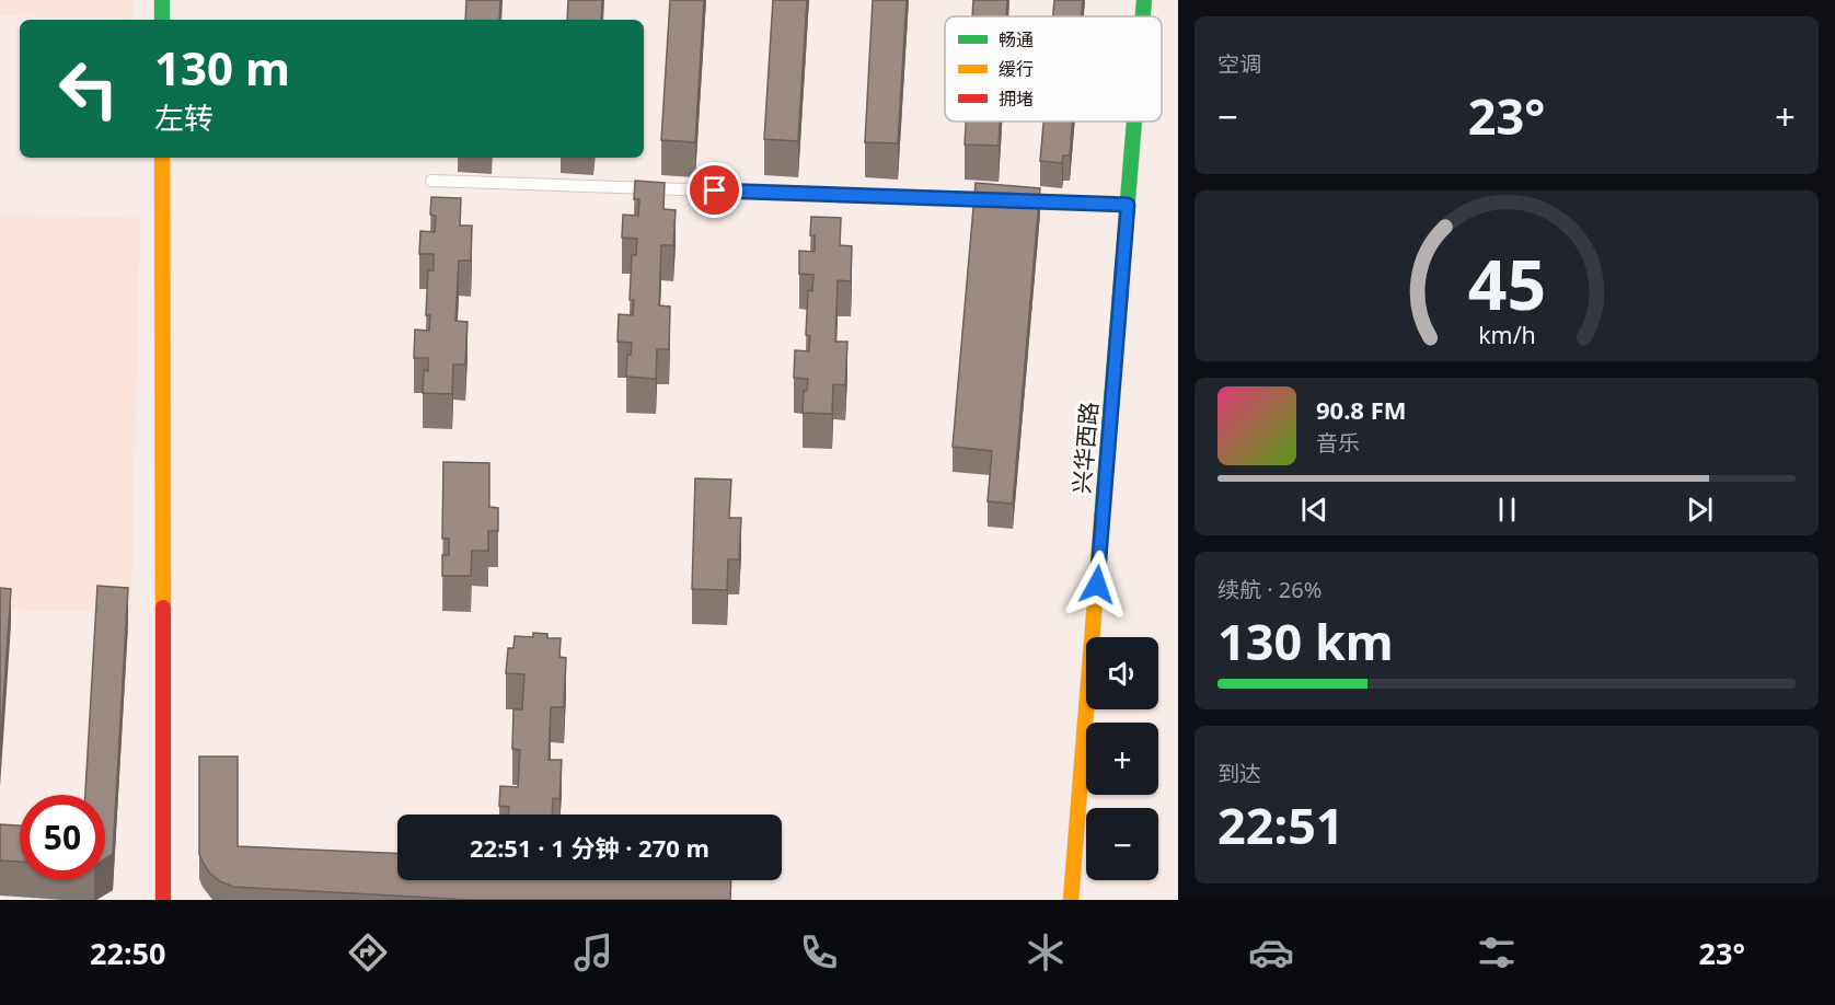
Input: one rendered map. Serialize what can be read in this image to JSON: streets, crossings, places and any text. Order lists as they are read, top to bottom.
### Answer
{
  "streets": {
    "main road": ["兴华西路"]
  },
  "legend": ["畅通", "缓行", "拥堵"],
  "page": {
    "tile": [
      "空调",
      ["续航 · 26%", "130 km"],
      ["到达", "22:51"]
    ],
    "turn": ["130 m", "左转"],
    "heat": ["−", "23°", "+"],
    "song": ["90.8 FM", "音乐"],
    "map_buttons": ["+", "−"],
    "limit": "50",
    "trip": "22:51 · 1 分钟 · 270 m",
    "tabs": ["22:50", "23°"],
    "gauge": ["45", "km/h"]
  }
}
